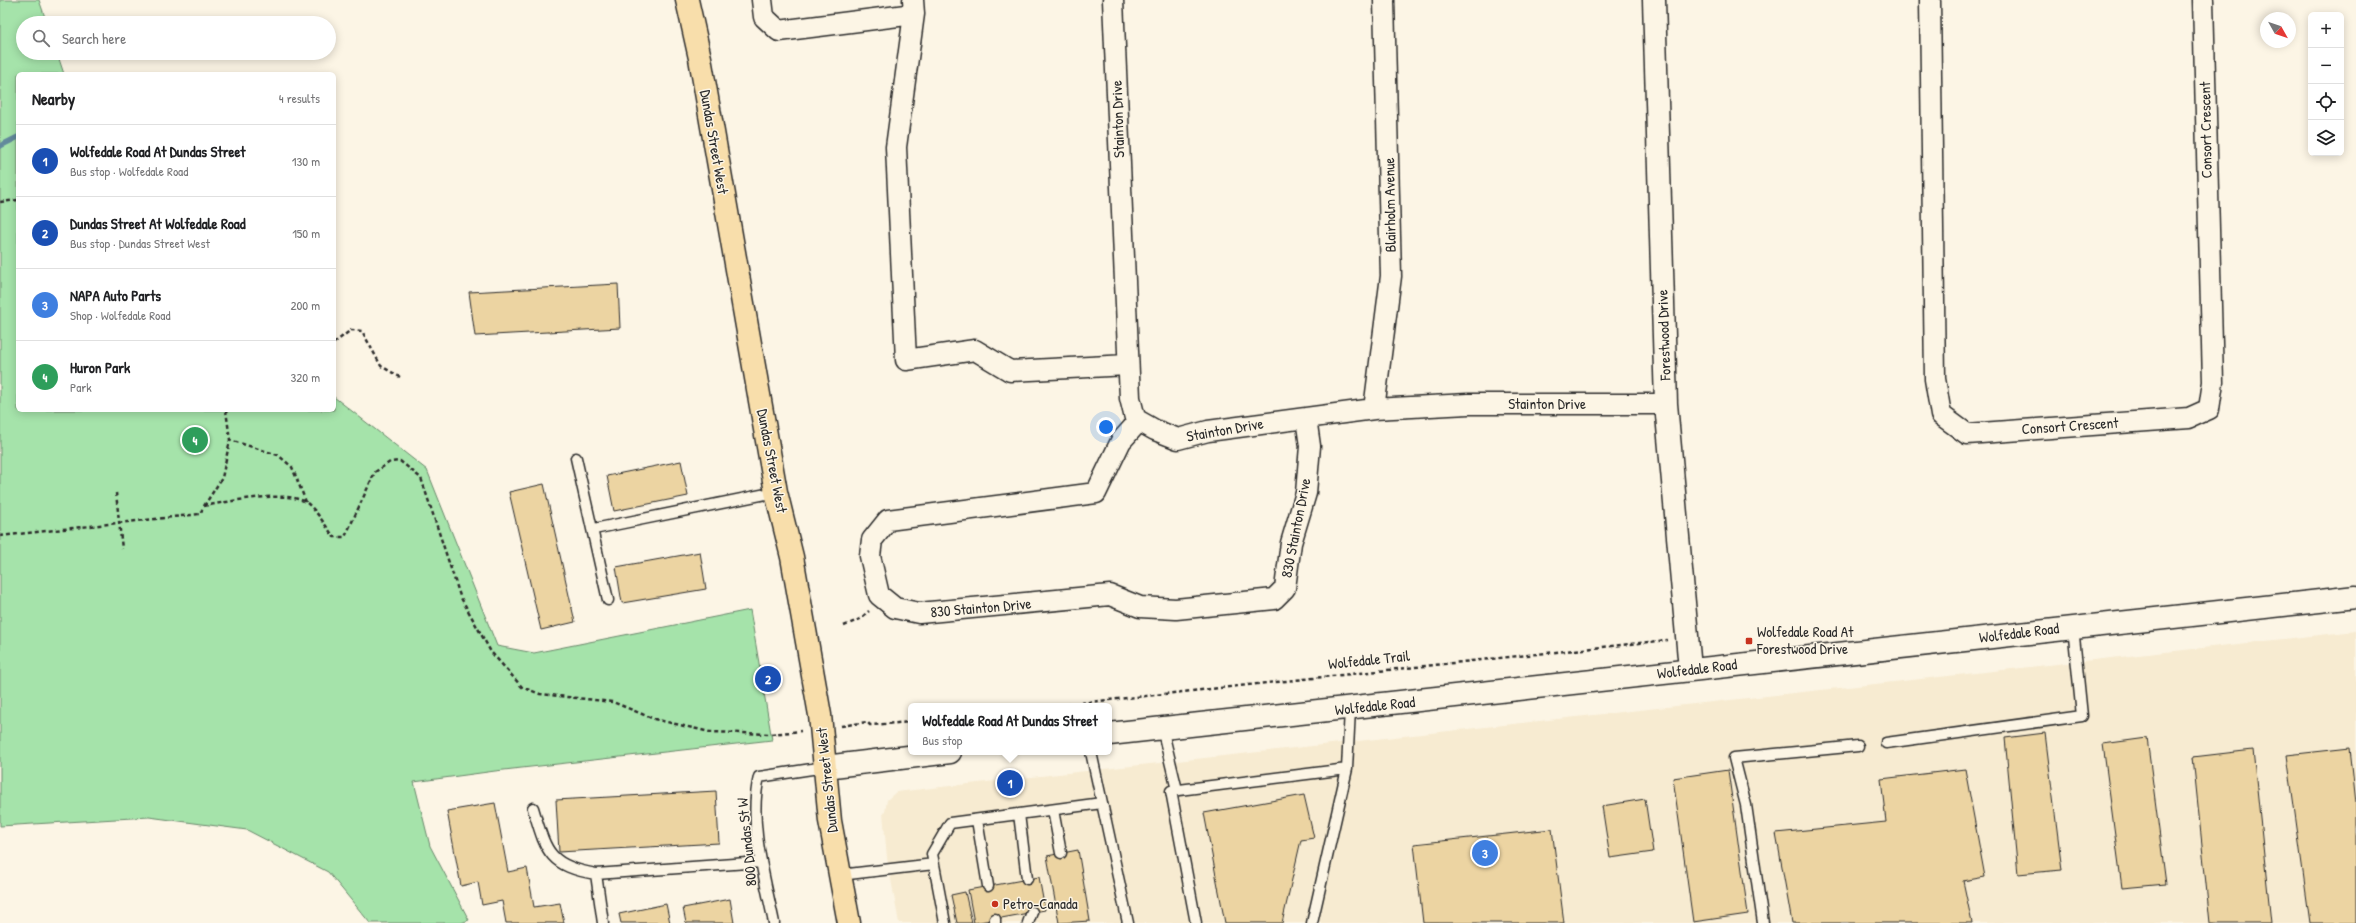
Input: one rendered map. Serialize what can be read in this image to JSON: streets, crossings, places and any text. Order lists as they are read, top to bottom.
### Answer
{
  "streets": {
    "main road": ["Dundas Street West"],
    "street": [
      "Stainton Drive",
      "Consort Crescent",
      "Blairholm Avenue",
      "Forestwood Drive",
      "830 Stainton Drive",
      "Wolfedale Road"
    ],
    "lane": ["800 Dundas St W"],
    "path": ["Wolfedale Trail"]
  },
  "crossings": [
    ["Stainton Drive", "Blairholm Avenue"],
    ["Stainton Drive", "Forestwood Drive"],
    ["Stainton Drive", "830 Stainton Drive"],
    ["Dundas Street West", "800 Dundas St W"],
    ["Forestwood Drive", "Wolfedale Road"],
    ["Forestwood Drive", "Wolfedale Trail"]
  ],
  "places": {
    "transit": ["Wolfedale Road At Forestwood Drive"],
    "other": ["Petro-Canada"]
  },
  "north": "bottom right",
  "page": {
    "map_buttons": ["+", "−"],
    "search": "Search here",
    "heading": ["Nearby", "4 results"],
    "list": [
      {
        "mark": "1",
        "name": "Wolfedale Road At Dundas Street",
        "note": "Bus stop · Wolfedale Road",
        "value": "130 m"
      },
      {
        "mark": "2",
        "name": "Dundas Street At Wolfedale Road",
        "note": "Bus stop · Dundas Street West",
        "value": "150 m"
      },
      {
        "mark": "3",
        "name": "NAPA Auto Parts",
        "note": "Shop · Wolfedale Road",
        "value": "200 m"
      },
      {
        "mark": "4",
        "name": "Huron Park",
        "note": "Park",
        "value": "320 m"
      }
    ],
    "pins": [
      "4",
      "2",
      "1",
      "3"
    ],
    "popup": ["Wolfedale Road At Dundas Street", "Bus stop"]
  }
}
